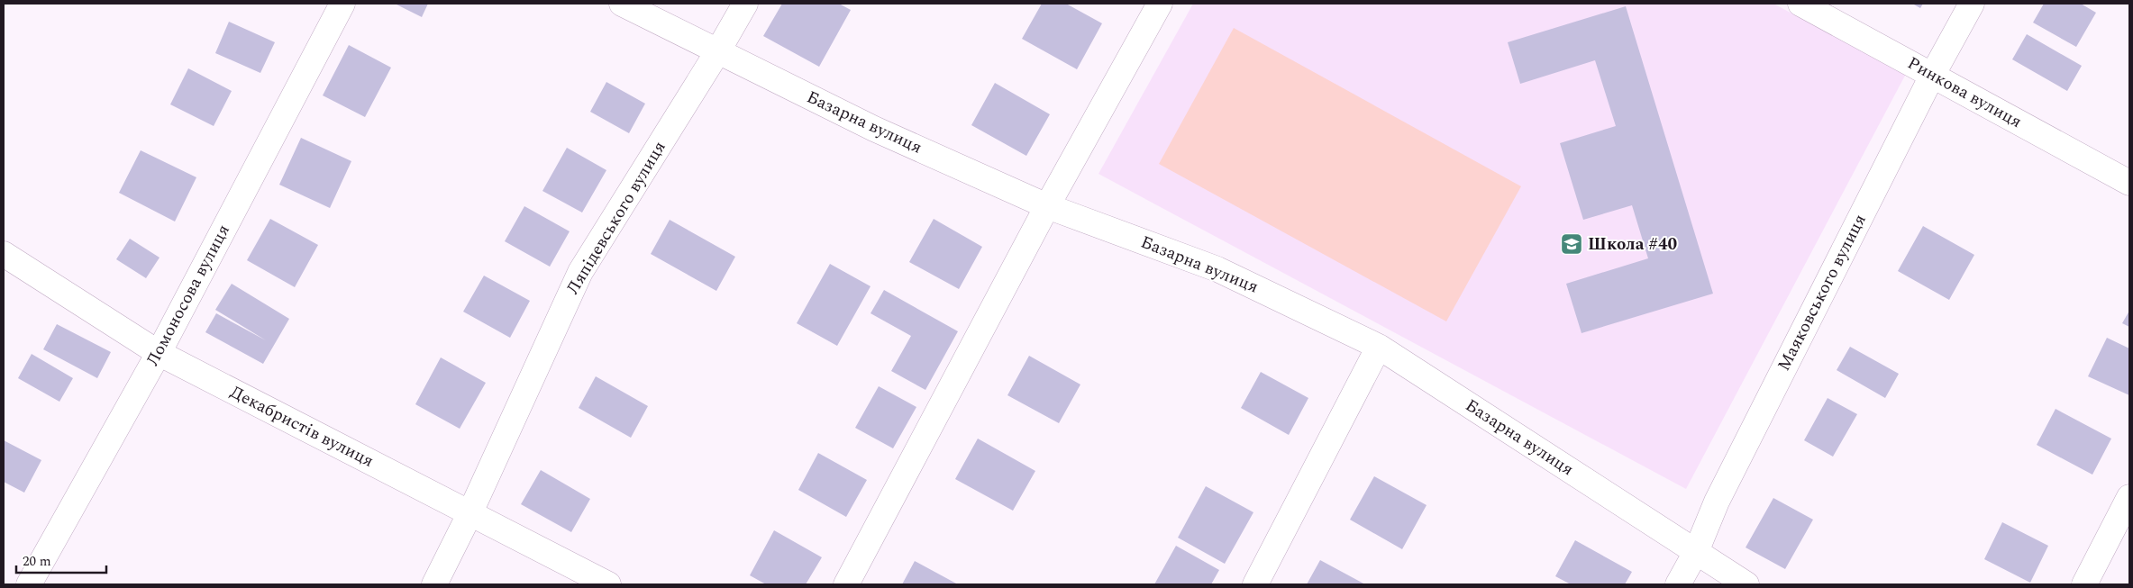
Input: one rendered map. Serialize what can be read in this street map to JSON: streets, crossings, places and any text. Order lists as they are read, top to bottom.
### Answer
{
  "streets": {
    "street": [
      "Ринкова вулиця",
      "Базарна вулиця",
      "Ляпідевського вулиця",
      "Маяковського вулиця",
      "Ломоносова вулиця",
      "Декабристів вулиця"
    ]
  },
  "crossings": [
    ["Ринкова вулиця", "Маяковського вулиця"],
    ["Базарна вулиця", "Ляпідевського вулиця"],
    ["Базарна вулиця", "Маяковського вулиця"],
    ["Ляпідевського вулиця", "Декабристів вулиця"],
    ["Ломоносова вулиця", "Декабристів вулиця"]
  ],
  "places": {
    "school or university": ["Школа #40"]
  },
  "scale_bar": "20 m"
}
